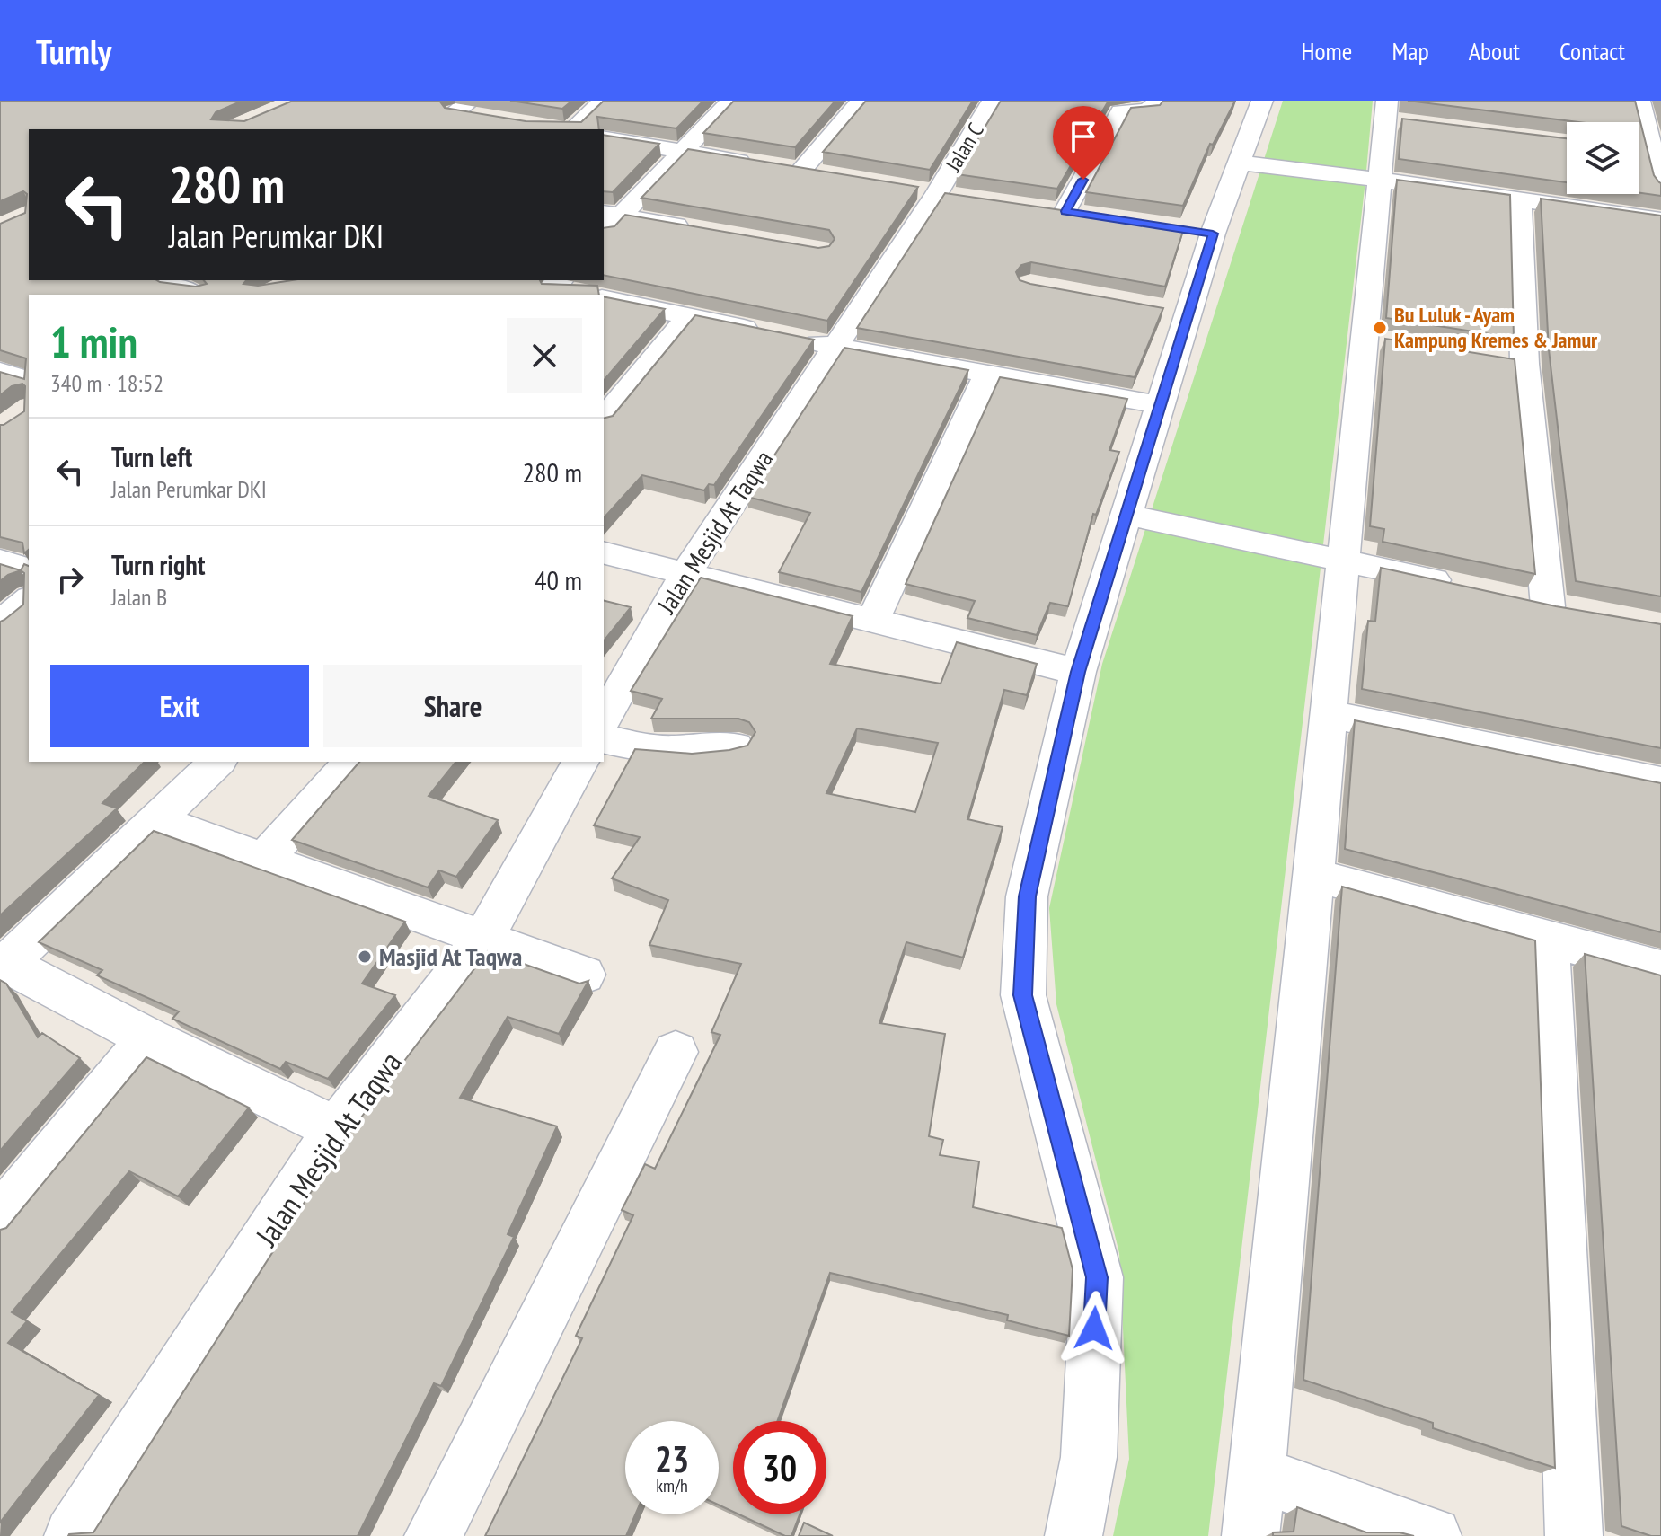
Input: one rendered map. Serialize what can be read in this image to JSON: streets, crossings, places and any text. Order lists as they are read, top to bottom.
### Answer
{
  "streets": {
    "street": ["Jalan C", "Jalan Mesjid At Taqwa"]
  },
  "crossings": [
    ["Jalan C", "Jalan Mesjid At Taqwa"]
  ],
  "places": ["Bu Luluk - Ayam Kampung Kremes & Jamur", "Masjid At Taqwa"],
  "page": {
    "header": "Turnly",
    "nav": [
      "Home",
      "Map",
      "About",
      "Contact"
    ],
    "turn": ["280 m", "Jalan Perumkar DKI"],
    "heading": ["1 min", "340 m · 18:52"],
    "list": [
      {
        "name": "Turn left",
        "note": "Jalan Perumkar DKI",
        "value": "280 m"
      },
      {
        "name": "Turn right",
        "note": "Jalan B",
        "value": "40 m"
      }
    ],
    "buttons": ["Exit", "Share"],
    "speed": "23 km/h",
    "limit": "30"
  }
}
